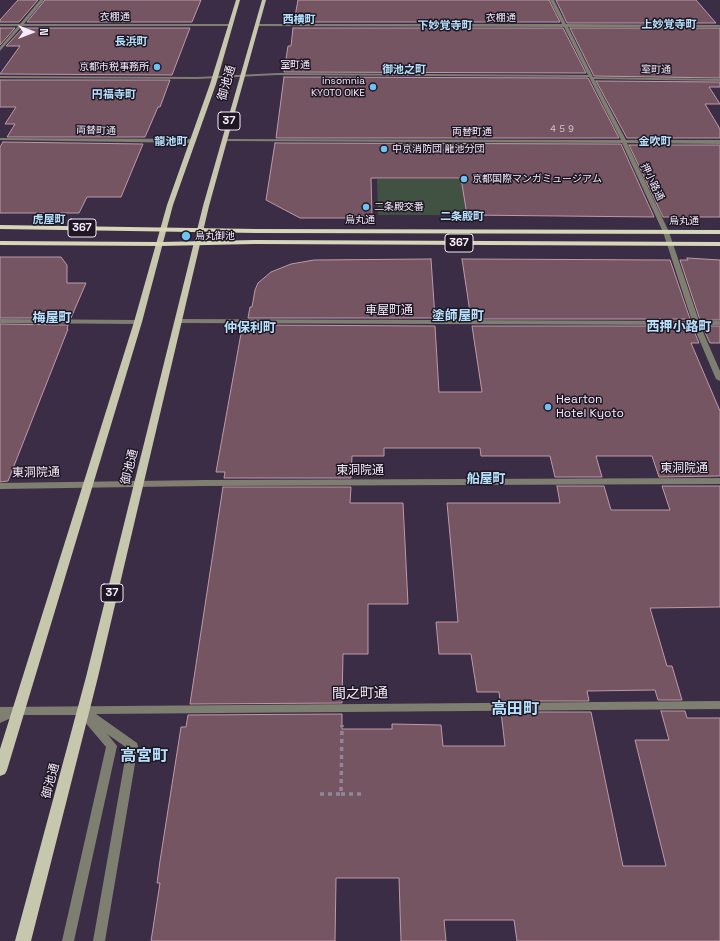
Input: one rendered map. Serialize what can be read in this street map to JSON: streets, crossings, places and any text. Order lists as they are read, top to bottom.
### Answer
{
  "streets": {
    "highway": ["烏丸通", "367"],
    "main road": ["御池通", "37"],
    "street": [
      "衣棚通",
      "室町通",
      "両替町通",
      "押小路通",
      "車屋町通",
      "東洞院通",
      "間之町通"
    ]
  },
  "crossings": [
    ["衣棚通", "御池通"],
    ["衣棚通", "押小路通"],
    ["室町通", "御池通"],
    ["室町通", "押小路通"],
    ["御池通", "両替町通"],
    ["御池通", "烏丸通"],
    ["御池通", "車屋町通"],
    ["御池通", "東洞院通"],
    ["御池通", "間之町通"],
    ["両替町通", "押小路通"],
    ["押小路通", "烏丸通"],
    ["押小路通", "車屋町通"]
  ],
  "districts": [
    "西横町",
    "上妙覚寺町",
    "下妙覚寺町",
    "長浜町",
    "御池之町",
    "円福寺町",
    "龍池町",
    "金吹町",
    "二条殿町",
    "虎屋町",
    "塗師屋町",
    "梅屋町",
    "西押小路町",
    "仲保利町",
    "船屋町",
    "高田町",
    "高宮町"
  ],
  "places": [
    "京都市税事務所",
    "insomnia KYOTO OIKE",
    "中京消防団 龍池分団",
    "京都国際マンガミュージアム",
    "二条殿交番",
    "烏丸御池",
    "Hearton Hotel Kyoto"
  ],
  "house_numbers": ["４５９"],
  "north": "right"
}
